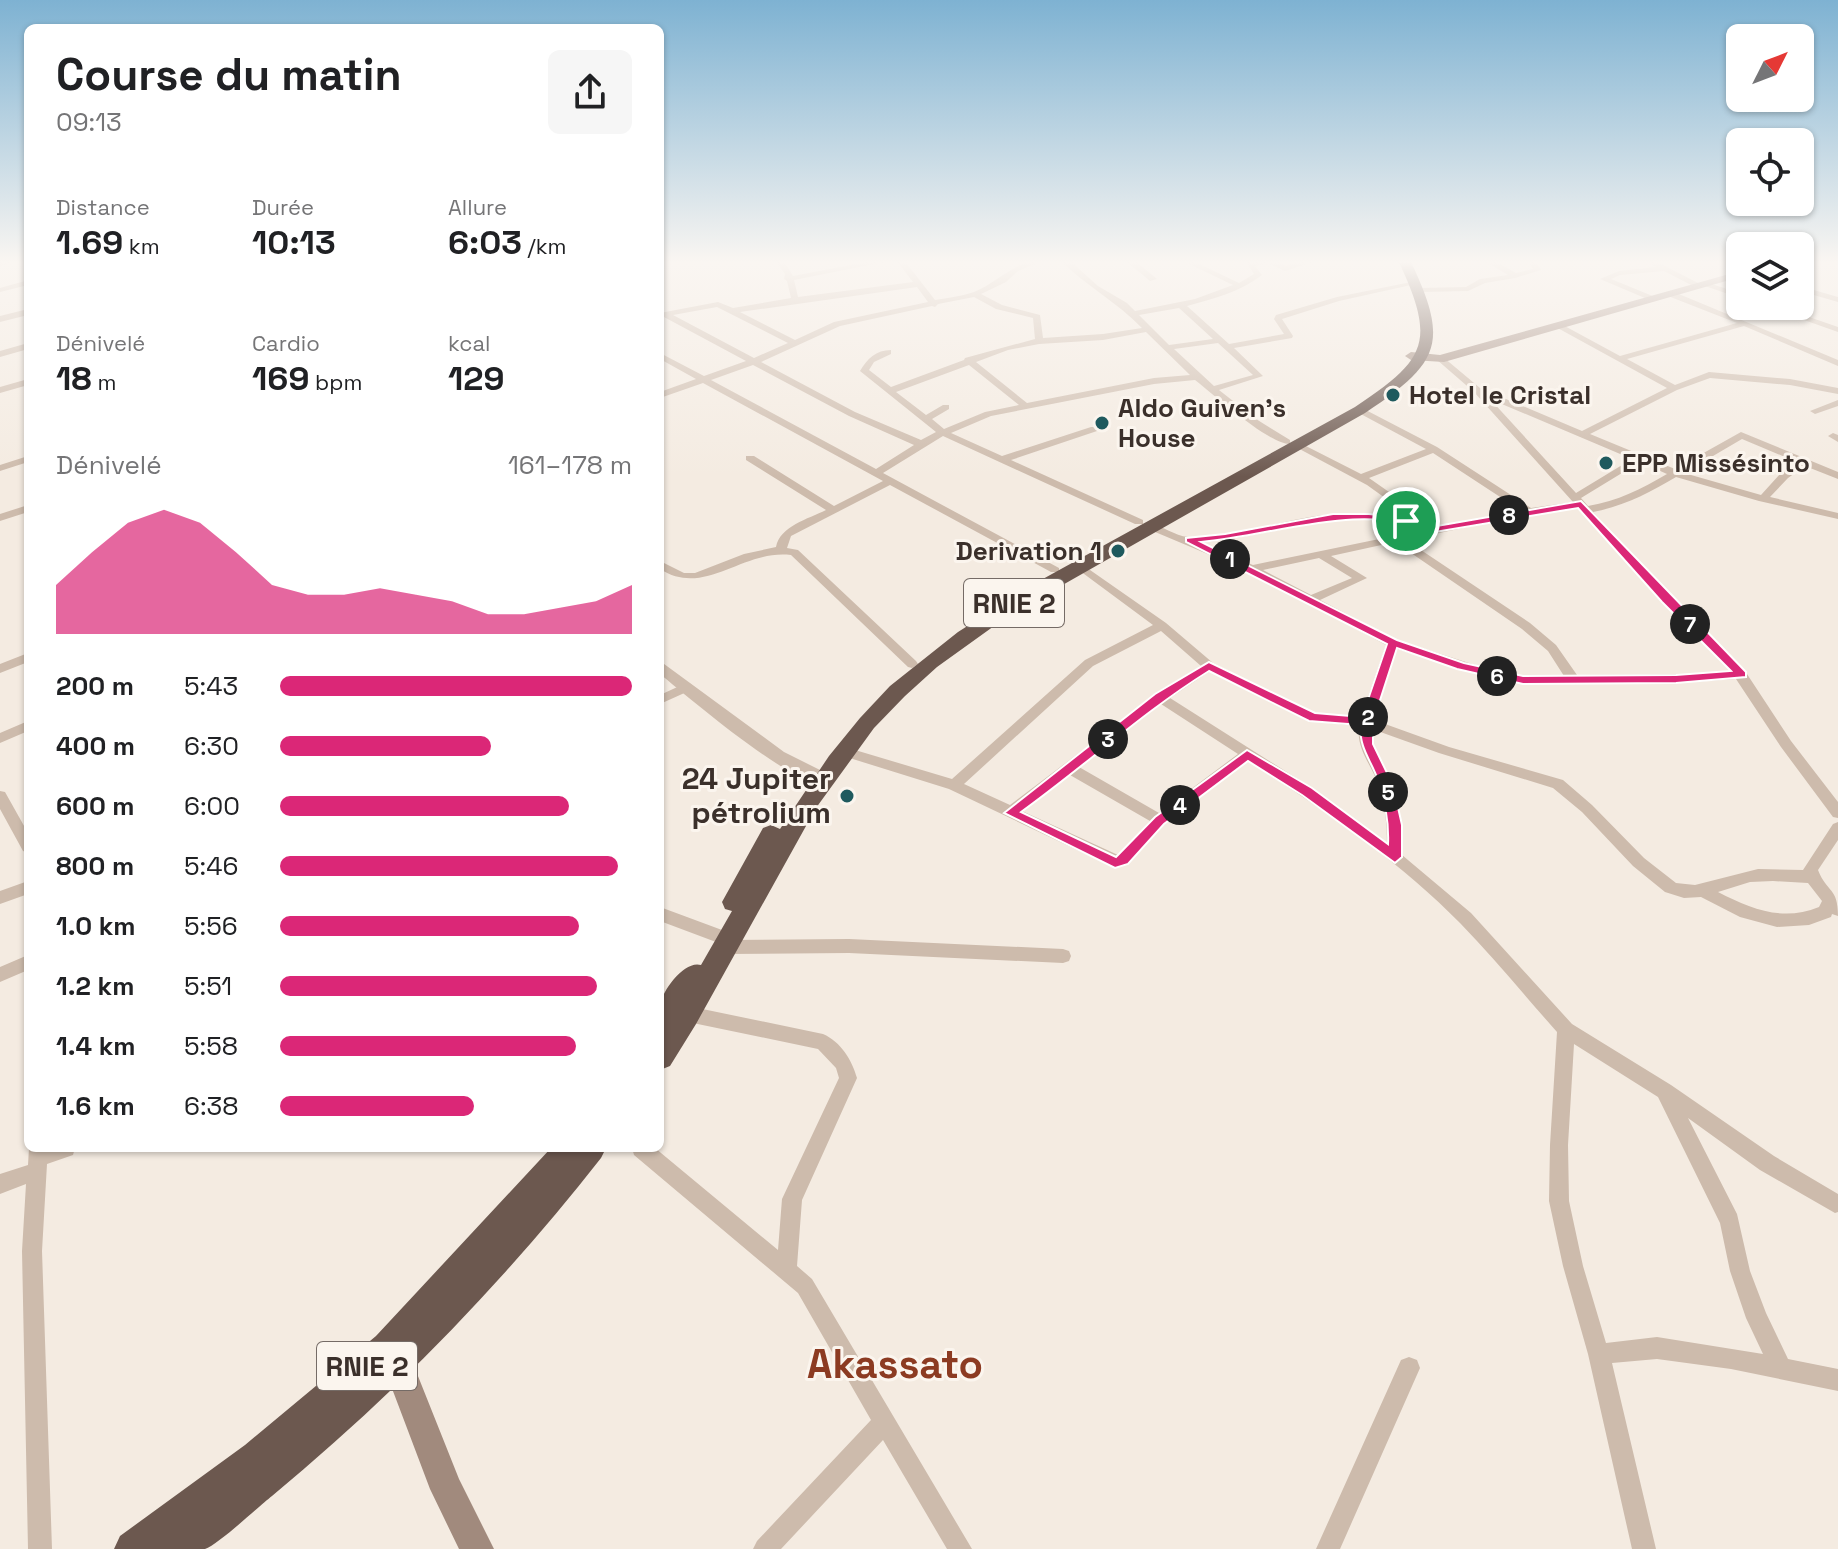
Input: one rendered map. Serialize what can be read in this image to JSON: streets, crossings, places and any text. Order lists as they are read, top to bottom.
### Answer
{
  "streets": {
    "highway": ["RNIE 2"]
  },
  "districts": ["Akassato"],
  "places": [
    "Hotel le Cristal",
    "Aldo Guiven's House",
    "EPP Missésinto",
    "Derivation 1",
    "24 Jupiter pétrolium"
  ],
  "north": "top right",
  "page": {
    "heading": ["Course du matin", "09:13"],
    "stats": [
      ["Distance", "1.69 km"],
      ["Durée", "10:13"],
      ["Allure", "6:03 /km"],
      ["Dénivelé", "18 m"],
      ["Cardio", "169 bpm"],
      ["kcal", "129"]
    ],
    "chart": ["Dénivelé", "161–178 m"],
    "pins": [
      "8",
      "1",
      "7",
      "6",
      "2",
      "3",
      "5",
      "4"
    ],
    "list": [
      {
        "name": "200 m",
        "note": "5:43"
      },
      {
        "name": "400 m",
        "note": "6:30"
      },
      {
        "name": "600 m",
        "note": "6:00"
      },
      {
        "name": "800 m",
        "note": "5:46"
      },
      {
        "name": "1.0 km",
        "note": "5:56"
      },
      {
        "name": "1.2 km",
        "note": "5:51"
      },
      {
        "name": "1.4 km",
        "note": "5:58"
      },
      {
        "name": "1.6 km",
        "note": "6:38"
      }
    ]
  }
}
